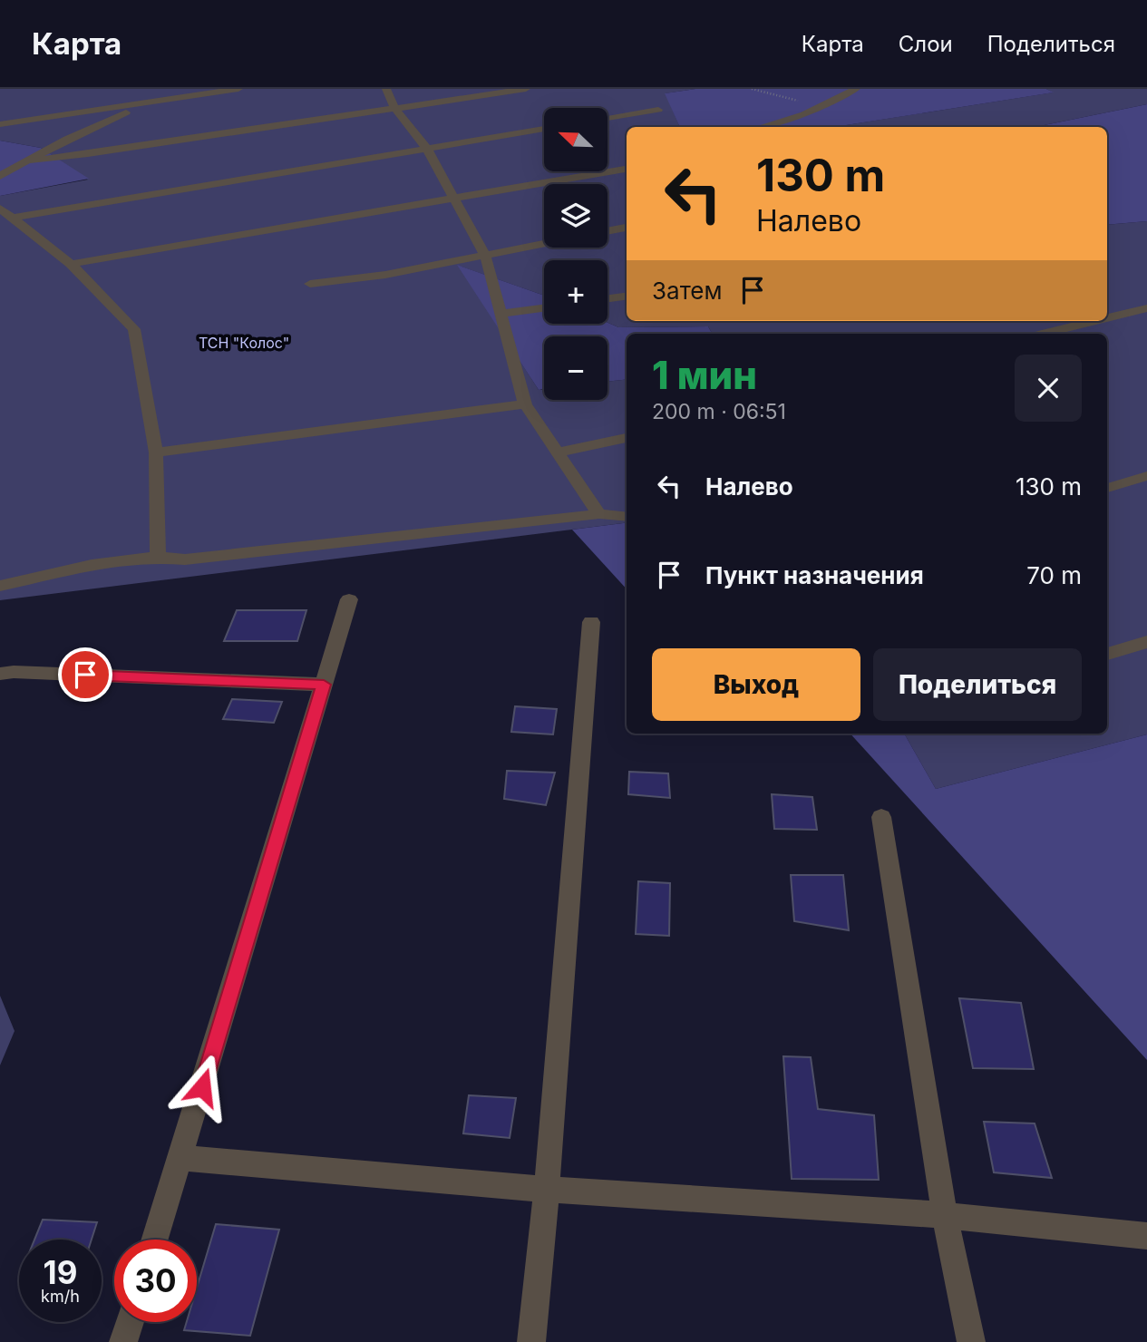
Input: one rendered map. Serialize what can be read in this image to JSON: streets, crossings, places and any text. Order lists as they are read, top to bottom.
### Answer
{
  "parks": ["ТСН \"Колос\""],
  "north": "top left",
  "page": {
    "header": "Карта",
    "nav": ["Карта", "Слои", "Поделиться"],
    "map_buttons": ["+", "−"],
    "turn": ["130 m", "Налево"],
    "then": "Затем",
    "heading": ["1 мин", "200 m · 06:51"],
    "list": [
      {
        "name": "Налево",
        "value": "130 m"
      },
      {
        "name": "Пункт назначения",
        "value": "70 m"
      }
    ],
    "buttons": ["Выход", "Поделиться"],
    "speed": "19 km/h",
    "limit": "30"
  }
}
